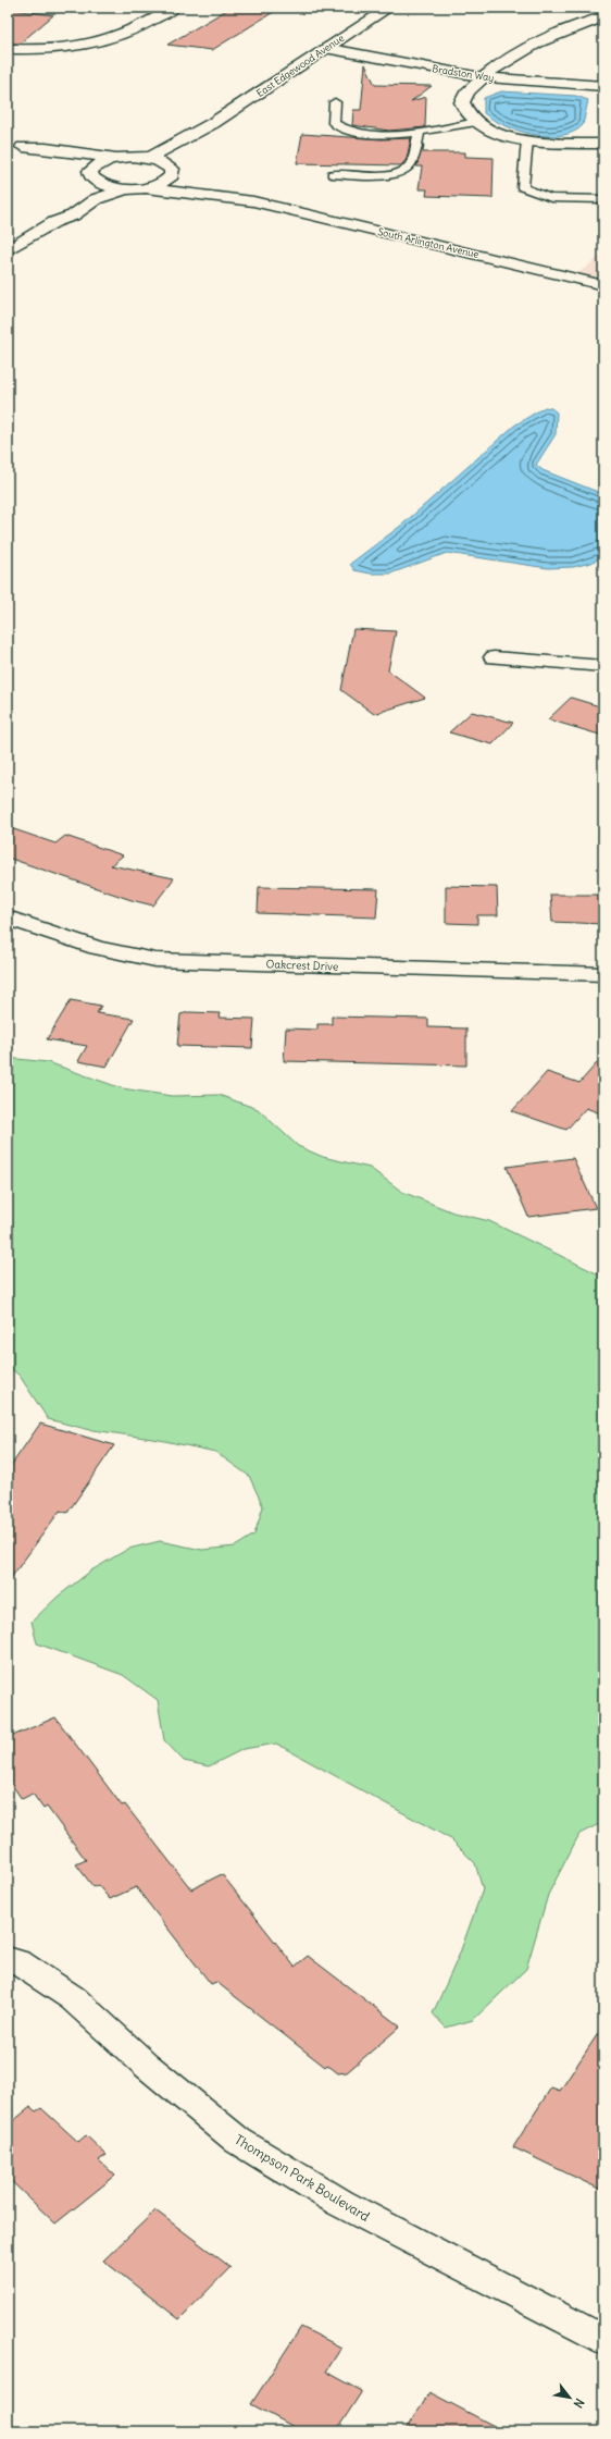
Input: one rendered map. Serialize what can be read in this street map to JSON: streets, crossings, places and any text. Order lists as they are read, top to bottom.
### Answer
{
  "streets": {
    "street": [
      "East Edgewood Avenue",
      "Bradston Way",
      "South Arlington Avenue",
      "Oakcrest Drive",
      "Thompson Park Boulevard"
    ]
  },
  "crossings": [
    ["East Edgewood Avenue", "Bradston Way"]
  ],
  "north": "bottom right"
}
